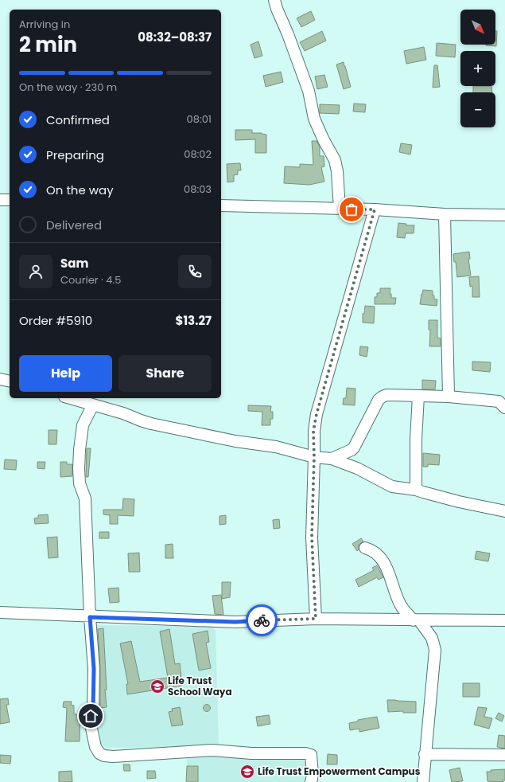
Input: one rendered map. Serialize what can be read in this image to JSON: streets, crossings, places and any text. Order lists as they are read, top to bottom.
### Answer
{
  "places": {
    "school or university": ["Life Trust School Waya", "Life Trust Empowerment Campus"]
  },
  "north": "bottom right",
  "page": {
    "map_buttons": ["+", "−"],
    "heading": ["2 min", "Arriving in", "08:32–08:37"],
    "panel": [
      "Sam",
      "Courier · 4.5",
      "Order #5910",
      "$13.27"
    ],
    "bar": "On the way · 230 m",
    "list": [
      ["Confirmed", "08:01"],
      ["Preparing", "08:02"],
      ["On the way", "08:03"],
      "Delivered"
    ],
    "buttons": ["Help", "Share"]
  }
}
